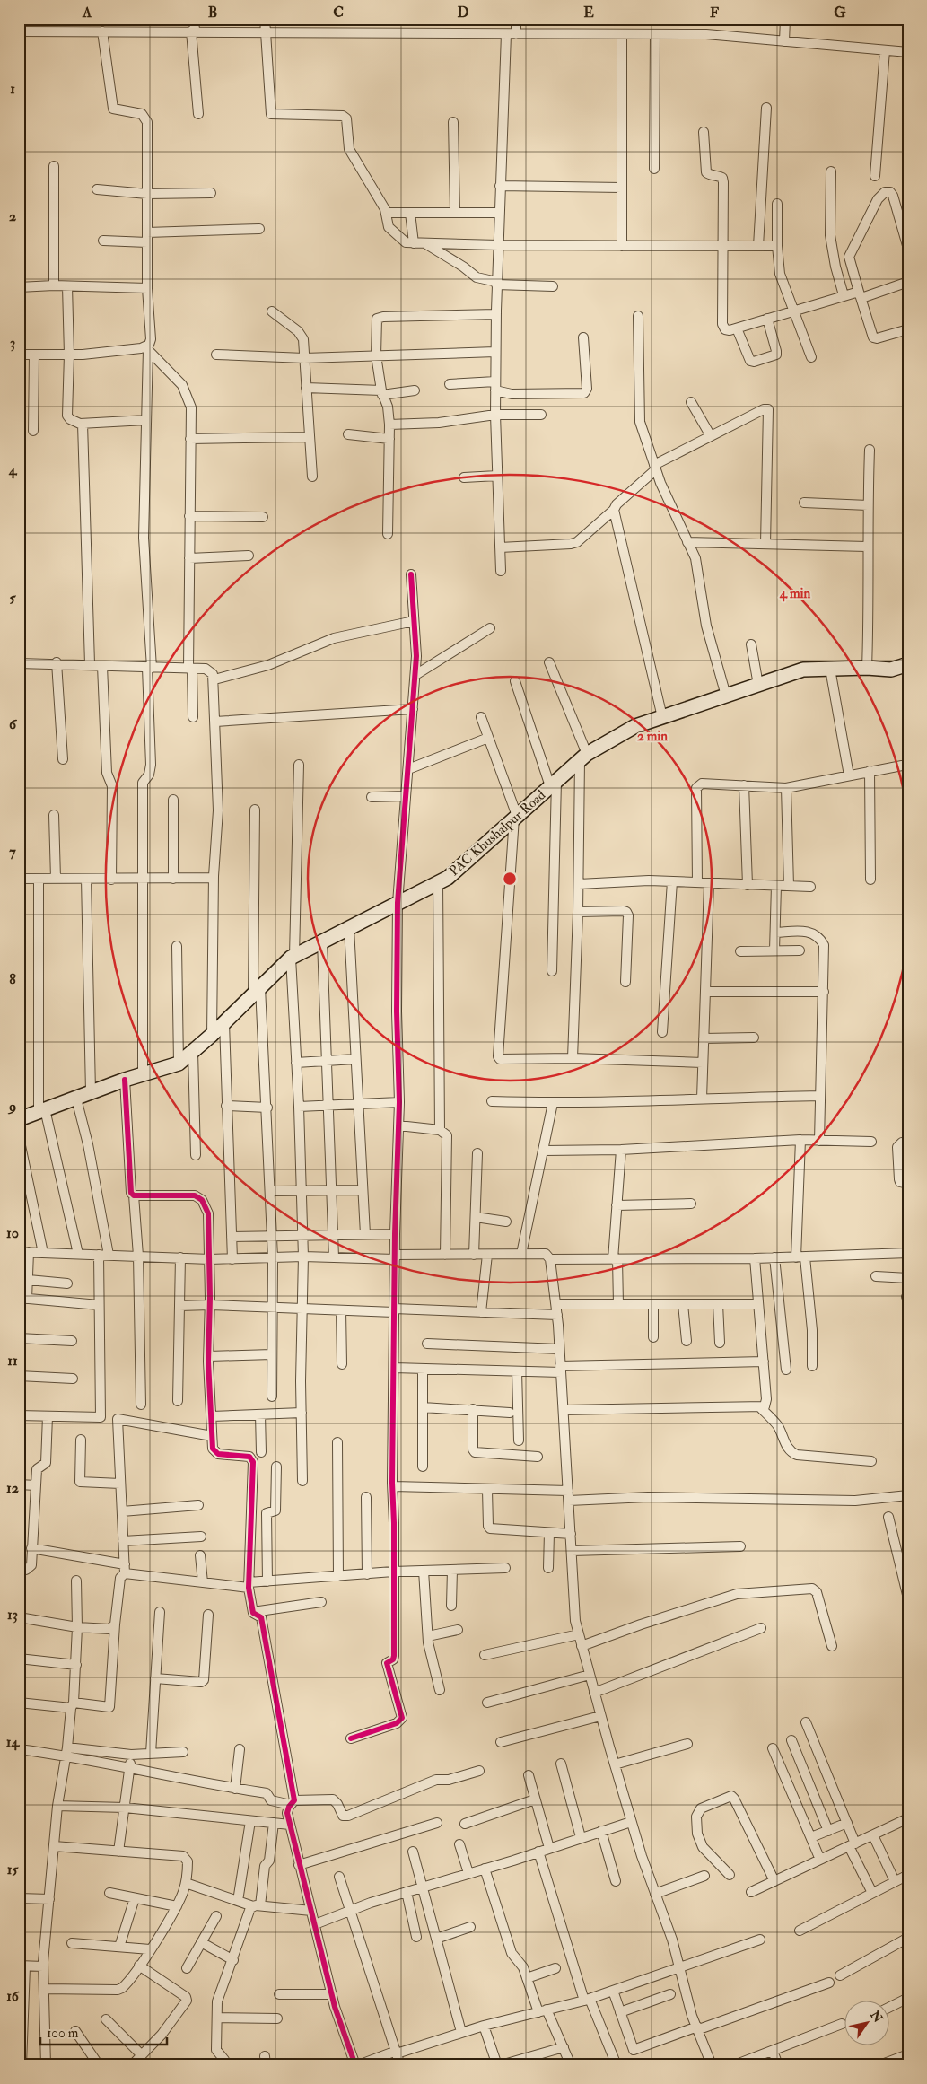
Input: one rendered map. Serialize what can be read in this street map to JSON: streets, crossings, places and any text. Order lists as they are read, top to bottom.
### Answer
{
  "streets": {
    "main road": ["PAC Khushalpur Road"]
  },
  "scale_bar": "100 m",
  "north": "top right",
  "grid": {
    "columns": [
      "A",
      "B",
      "C",
      "D",
      "E",
      "F",
      "G"
    ],
    "rows": [
      "1",
      "2",
      "3",
      "4",
      "5",
      "6",
      "7",
      "8",
      "9",
      "10",
      "11",
      "12",
      "13",
      "14",
      "15",
      "16"
    ]
  },
  "rings": ["4 min", "2 min"]
}
